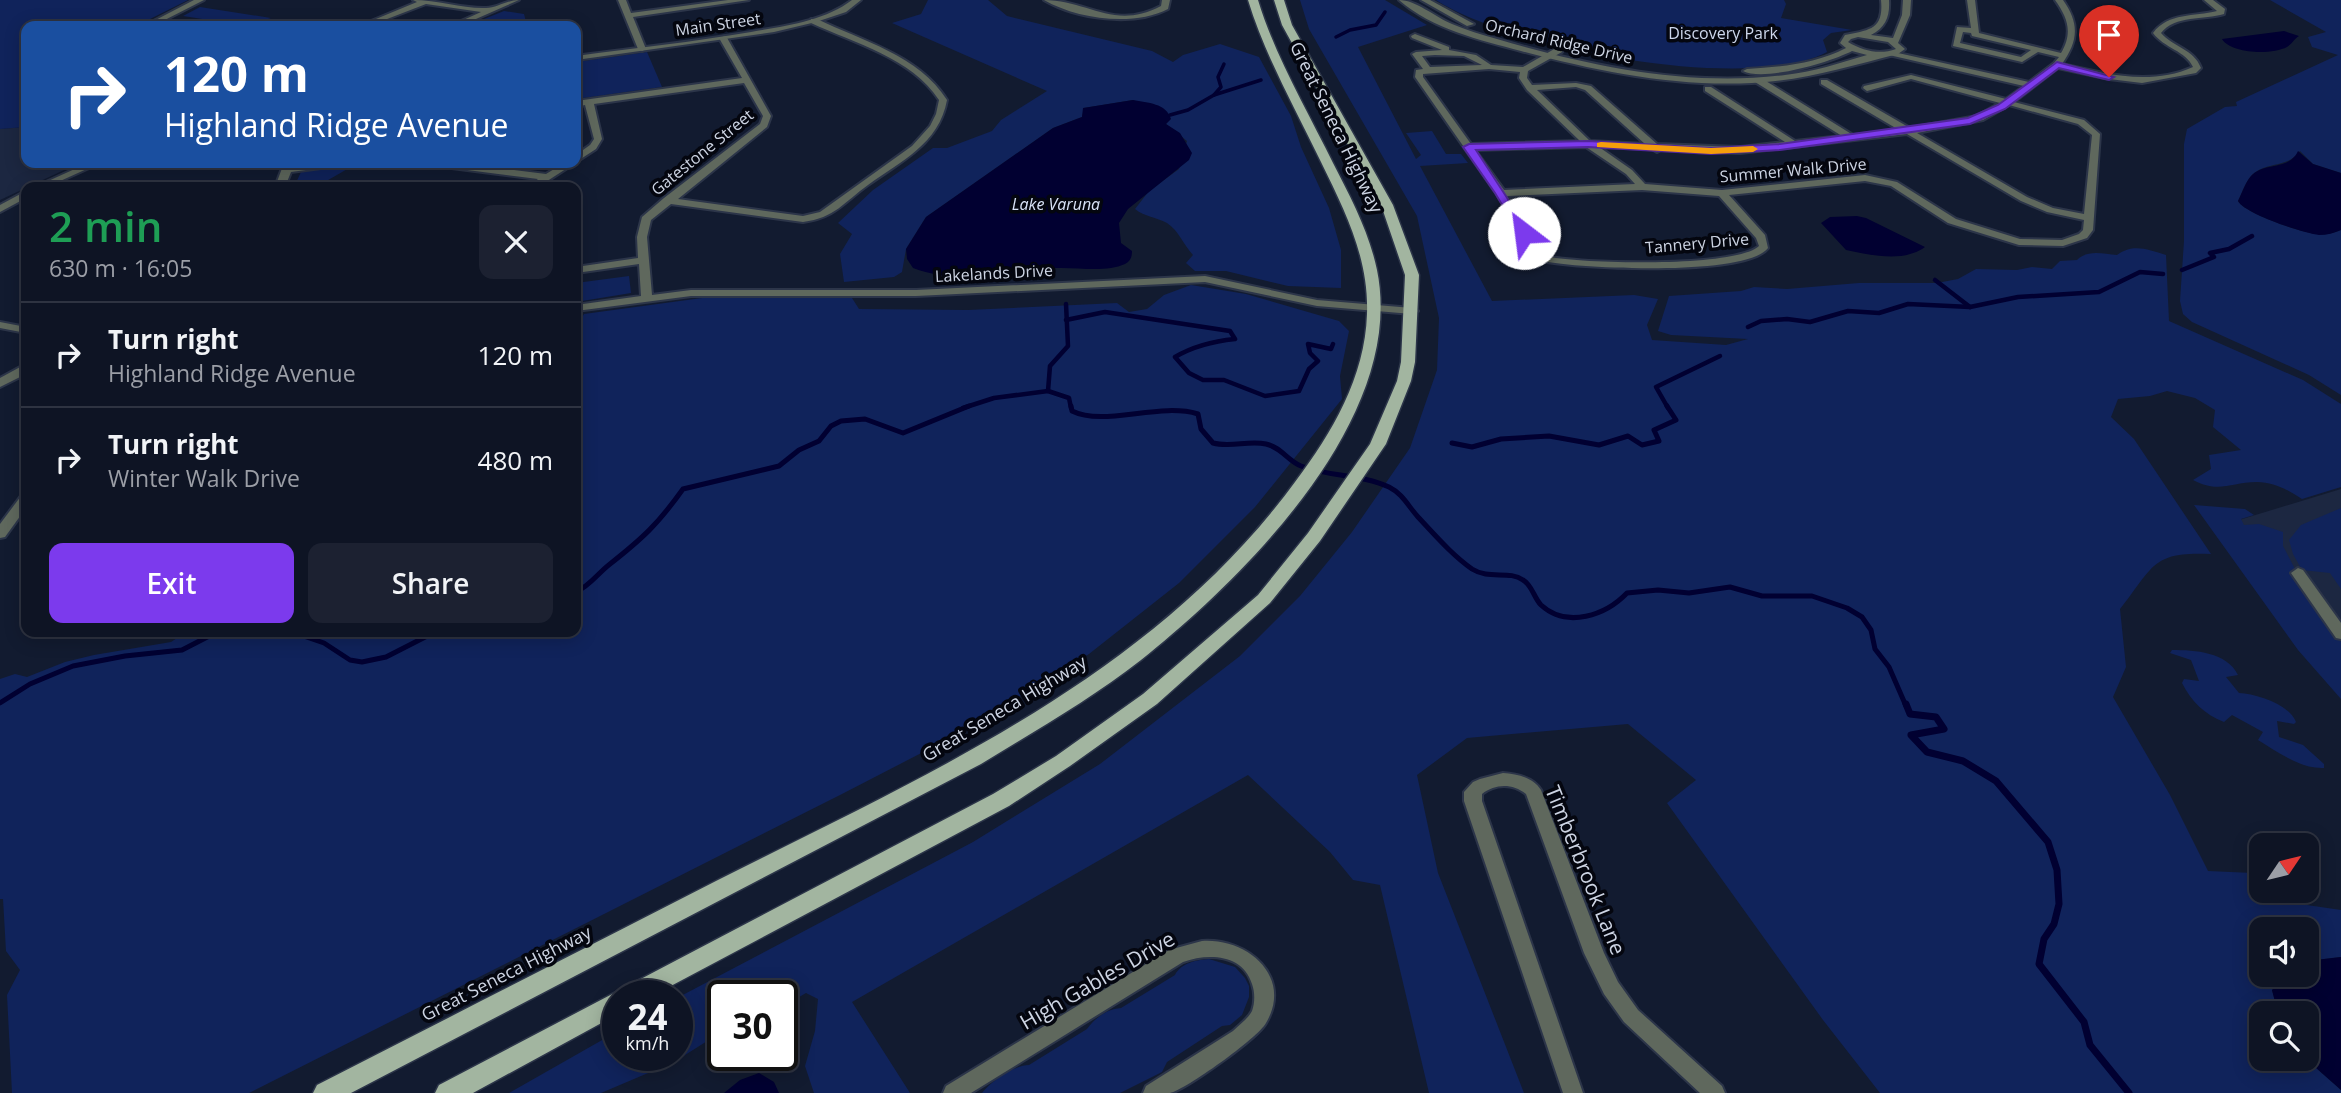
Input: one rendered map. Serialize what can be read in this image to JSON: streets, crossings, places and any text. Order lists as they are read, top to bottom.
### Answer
{
  "streets": {
    "main road": ["Great Seneca Highway"],
    "street": [
      "Main Street",
      "Orchard Ridge Drive",
      "Gatestone Street",
      "Summer Walk Drive",
      "Tannery Drive",
      "Lakelands Drive",
      "Timberbrook Lane",
      "High Gables Drive"
    ]
  },
  "crossings": [
    ["Main Street", "Gatestone Street"],
    ["Great Seneca Highway", "Lakelands Drive"],
    ["Gatestone Street", "Lakelands Drive"],
    ["Summer Walk Drive", "Tannery Drive"]
  ],
  "water": ["Lake Varuna"],
  "parks": ["Discovery Park"],
  "north": "top right",
  "page": {
    "turn": ["120 m", "Highland Ridge Avenue"],
    "heading": ["2 min", "630 m · 16:05"],
    "list": [
      {
        "name": "Turn right",
        "note": "Highland Ridge Avenue",
        "value": "120 m"
      },
      {
        "name": "Turn right",
        "note": "Winter Walk Drive",
        "value": "480 m"
      }
    ],
    "buttons": ["Exit", "Share"],
    "speed": "24 km/h",
    "limit": "30"
  }
}
